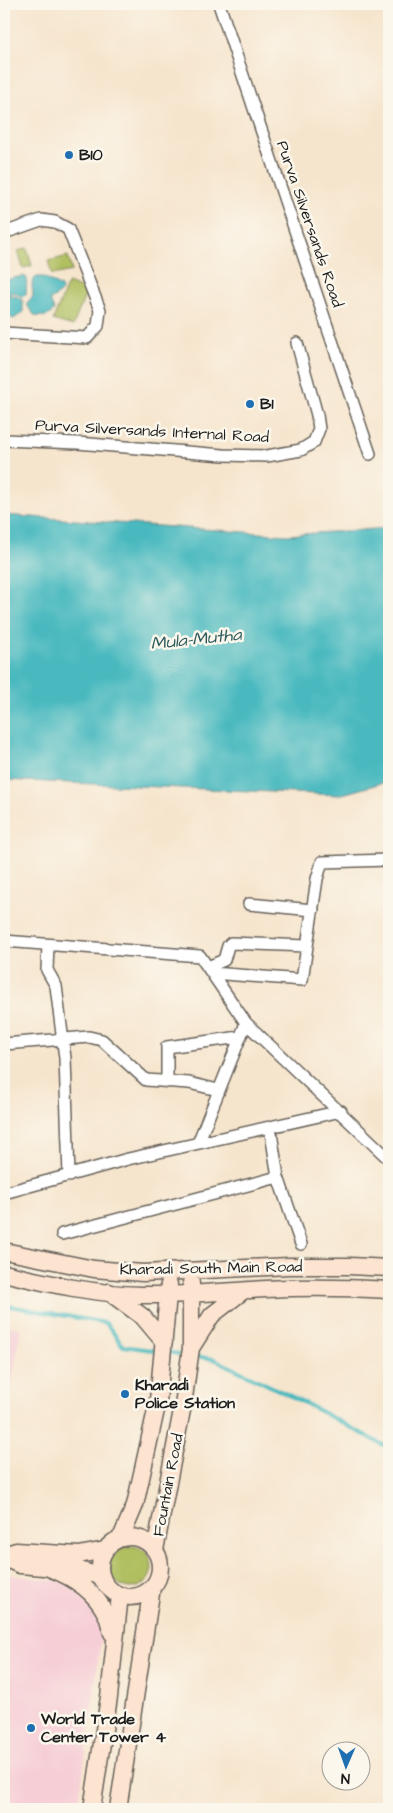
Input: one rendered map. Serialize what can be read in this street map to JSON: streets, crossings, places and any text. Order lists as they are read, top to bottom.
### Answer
{
  "streets": {
    "street": [
      "Purva Silversands Road",
      "Purva Silversands Internal Road",
      "Kharadi South Main Road",
      "Fountain Road"
    ]
  },
  "crossings": [
    ["Kharadi South Main Road", "Fountain Road"]
  ],
  "water": ["Mula-Mutha"],
  "places": [
    "B10",
    "B1",
    "Kharadi Police Station",
    "World Trade Center Tower 4"
  ],
  "north": "bottom"
}
